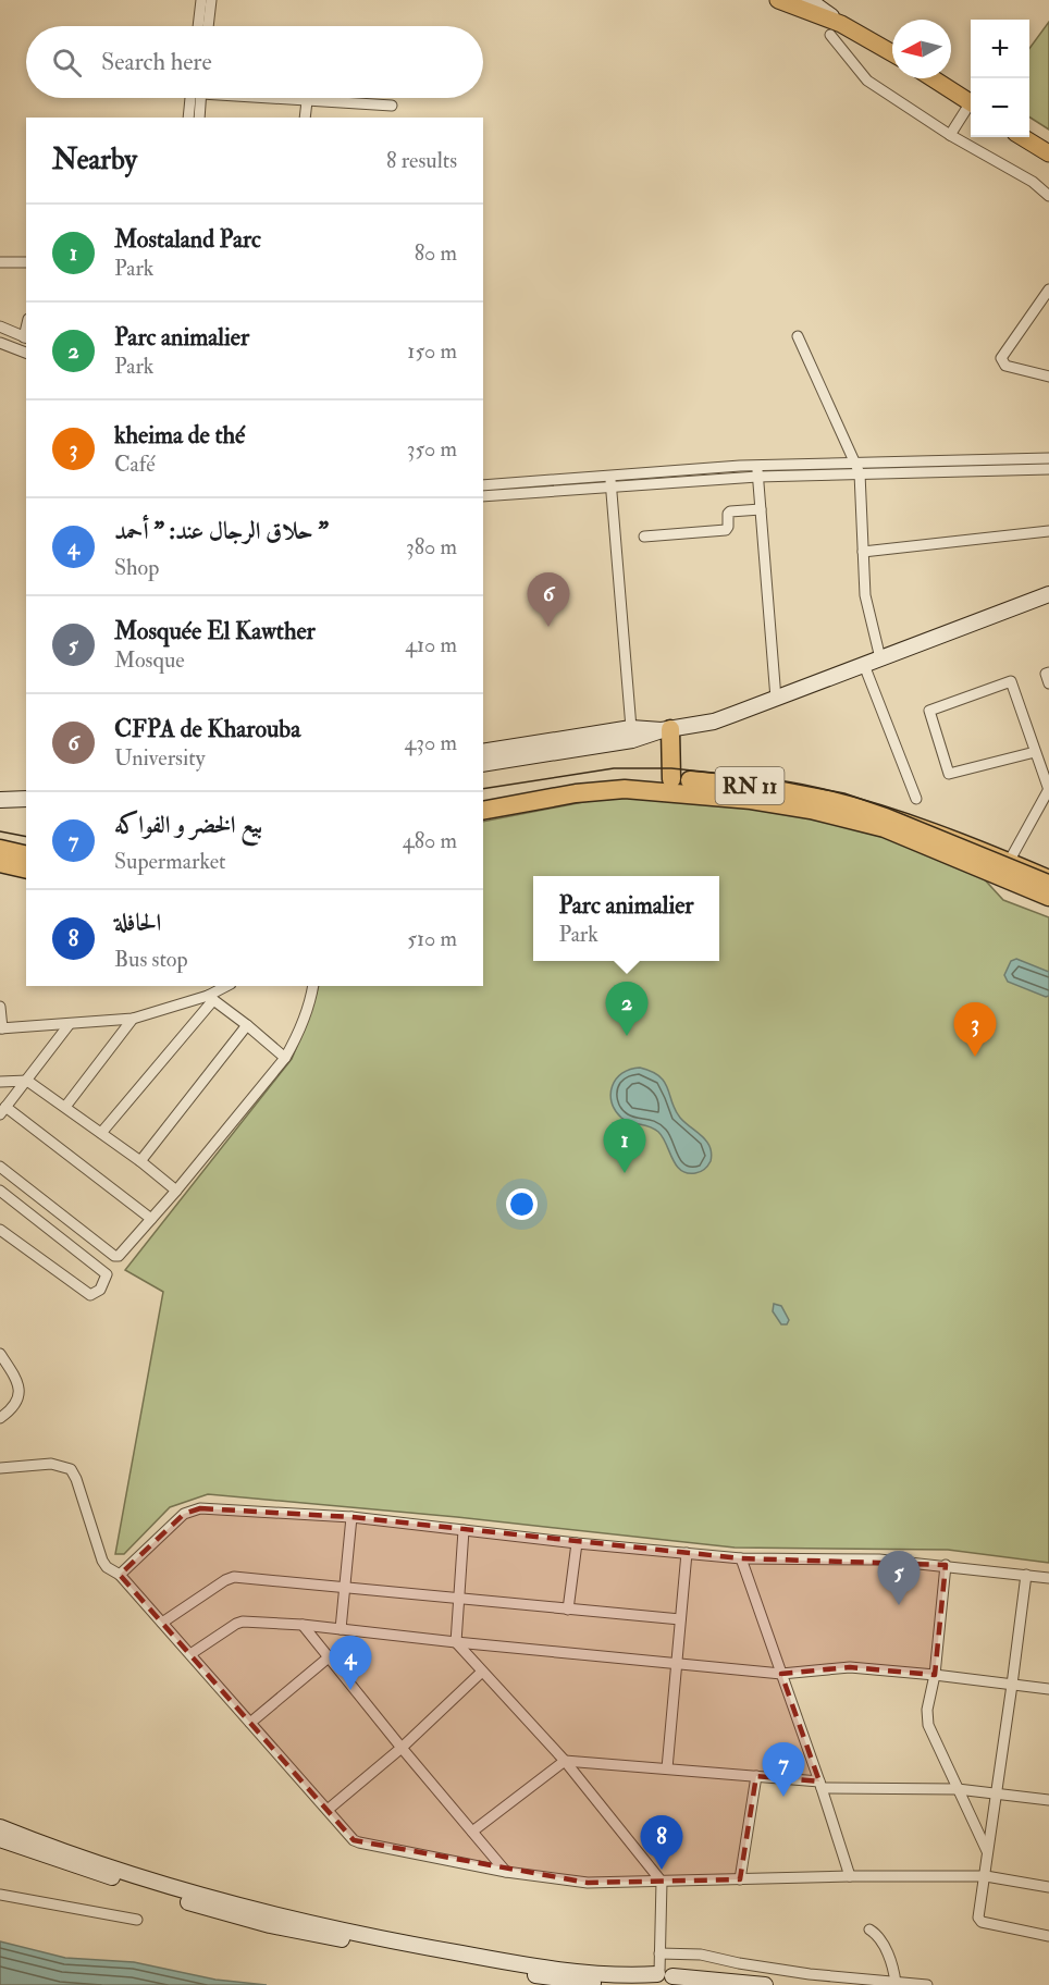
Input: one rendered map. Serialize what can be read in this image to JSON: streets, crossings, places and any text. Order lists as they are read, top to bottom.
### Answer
{
  "streets": {
    "highway": ["RN 11"]
  },
  "north": "left",
  "page": {
    "map_buttons": ["+", "−"],
    "search": "Search here",
    "heading": ["Nearby", "8 results"],
    "list": [
      {
        "mark": "1",
        "name": "Mostaland Parc",
        "note": "Park",
        "value": "80 m"
      },
      {
        "mark": "2",
        "name": "Parc animalier",
        "note": "Park",
        "value": "150 m"
      },
      {
        "mark": "3",
        "name": "kheima de thé",
        "note": "Café",
        "value": "350 m"
      },
      {
        "mark": "4",
        "name": "حلاق الرجال عند: \" أحمد \"",
        "note": "Shop",
        "value": "380 m"
      },
      {
        "mark": "5",
        "name": "Mosquée El Kawther",
        "note": "Mosque",
        "value": "410 m"
      },
      {
        "mark": "6",
        "name": "CFPA de Kharouba",
        "note": "University",
        "value": "430 m"
      },
      {
        "mark": "7",
        "name": "بيع الخضر و الفواكه",
        "note": "Supermarket",
        "value": "480 m"
      },
      {
        "mark": "8",
        "name": "الحافلة",
        "note": "Bus stop",
        "value": "510 m"
      }
    ],
    "pins": [
      "6",
      "2",
      "3",
      "1",
      "5",
      "4",
      "7",
      "8"
    ],
    "popup": ["Parc animalier", "Park"]
  }
}
